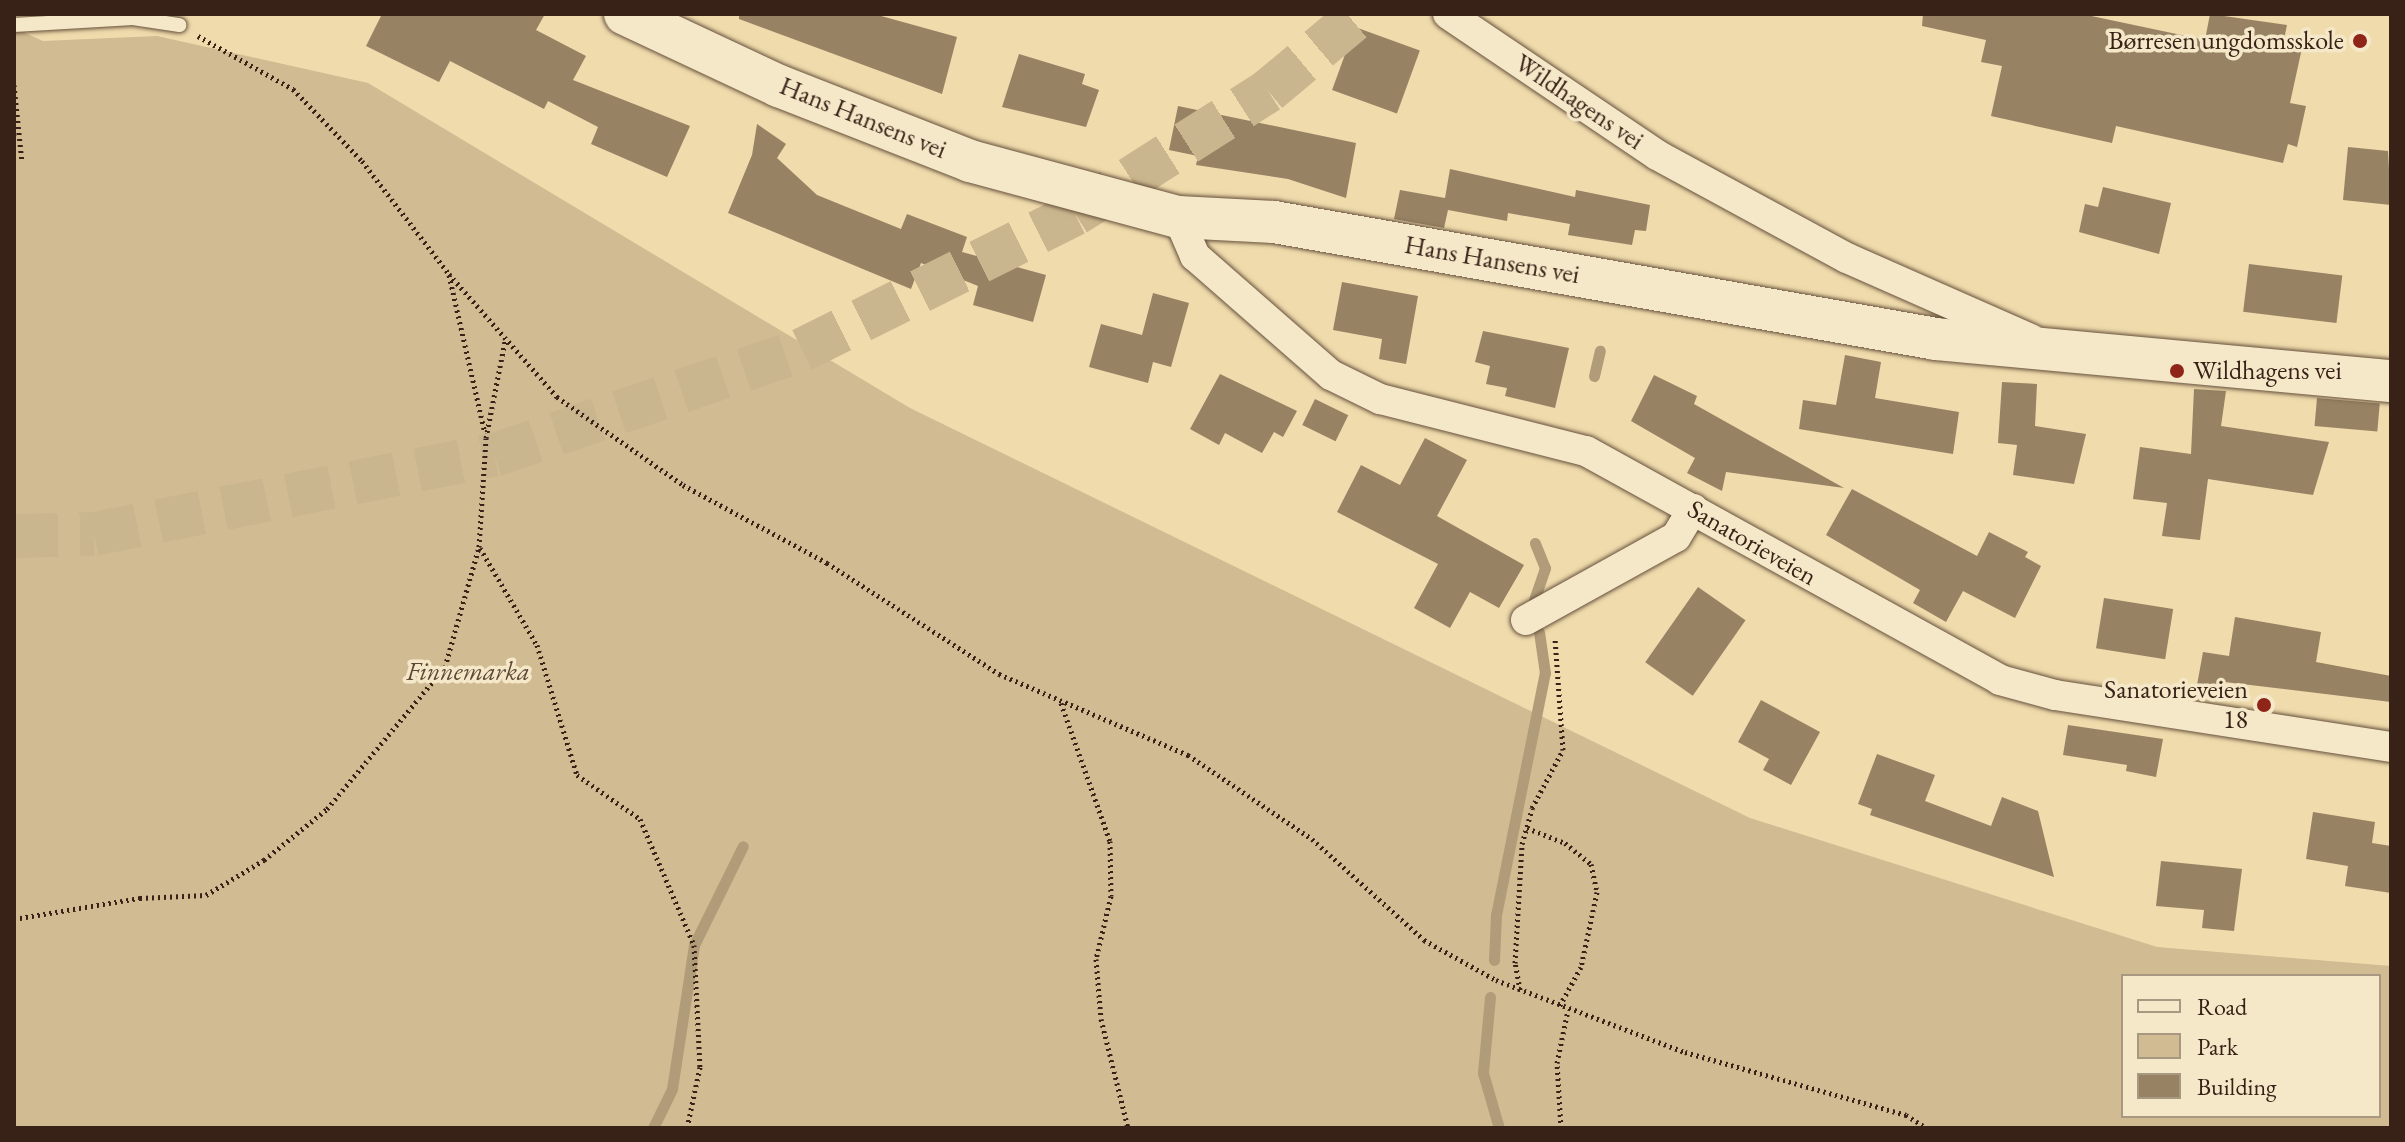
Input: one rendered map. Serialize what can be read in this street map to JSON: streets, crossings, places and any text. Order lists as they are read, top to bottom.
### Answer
{
  "streets": {
    "main road": ["Hans Hansens vei"],
    "street": ["Wildhagens vei", "Sanatorieveien"]
  },
  "crossings": [
    ["Wildhagens vei", "Hans Hansens vei"],
    ["Hans Hansens vei", "Sanatorieveien"]
  ],
  "parks": ["Finnemarka"],
  "places": ["Børresen ungdomsskole", "Wildhagens vei", "Sanatorieveien 18"],
  "legend": ["Road", "Park", "Building"]
}
